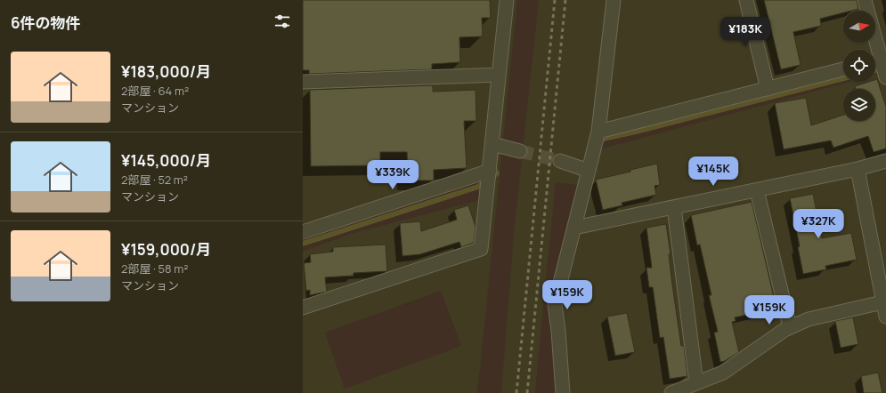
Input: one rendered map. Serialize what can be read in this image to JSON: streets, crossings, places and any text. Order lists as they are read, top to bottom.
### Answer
{
  "north": "right",
  "page": {
    "heading": "6件の物件",
    "price": [
      "¥183K",
      "¥145K",
      "¥339K",
      "¥327K",
      "¥159K",
      "¥159K"
    ],
    "list": [
      {
        "name": "¥183,000/月",
        "note": "2部屋 · 64 m² · マンション"
      },
      {
        "name": "¥145,000/月",
        "note": "2部屋 · 52 m² · マンション"
      },
      {
        "name": "¥159,000/月",
        "note": "2部屋 · 58 m² · マンション"
      }
    ]
  }
}
